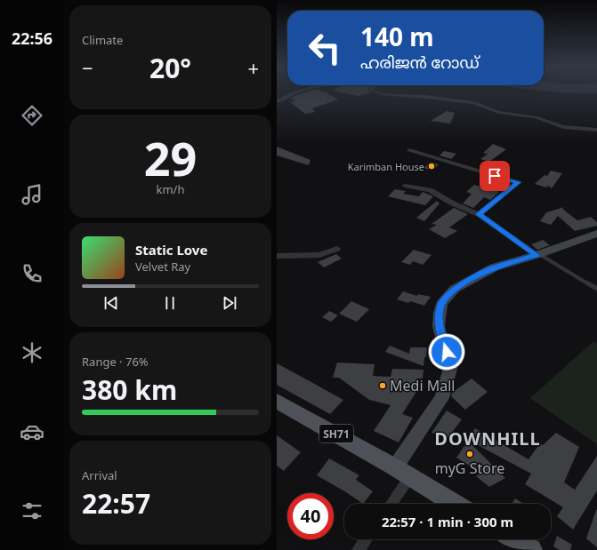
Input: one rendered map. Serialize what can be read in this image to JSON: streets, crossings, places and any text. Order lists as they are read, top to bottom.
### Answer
{
  "streets": {
    "main road": ["SH71"]
  },
  "districts": ["DOWNHILL"],
  "places": ["Karimban House", "Medi Mall", "myG Store"],
  "page": {
    "tabs": "22:56",
    "tile": [
      "Climate",
      ["29", "km/h"],
      ["Range · 76%", "380 km"],
      ["Arrival", "22:57"]
    ],
    "turn": ["140 m", "ഹരിജൻ റോഡ്"],
    "heat": ["−", "20°", "+"],
    "song": ["Static Love", "Velvet Ray"],
    "limit": "40",
    "trip": "22:57 · 1 min · 300 m"
  }
}
